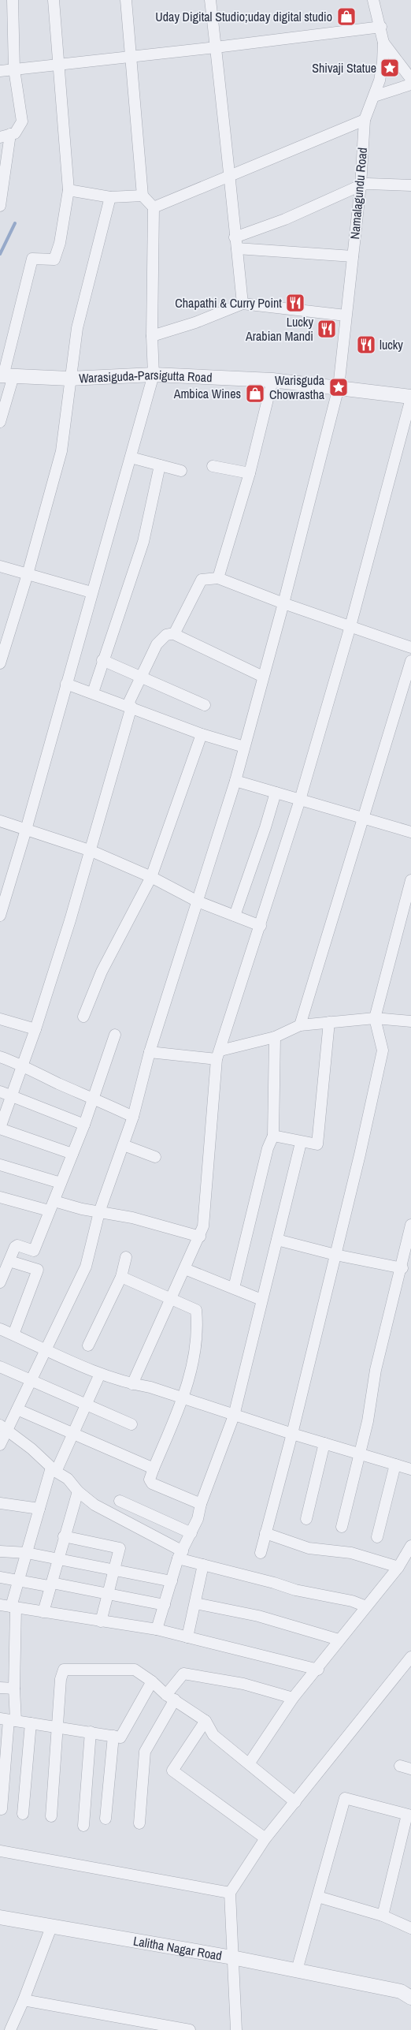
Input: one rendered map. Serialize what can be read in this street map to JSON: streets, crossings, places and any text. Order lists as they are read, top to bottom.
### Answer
{
  "streets": {
    "street": ["Namalagundu Road", "Warasiguda-Parsigutta Road", "Lalitha Nagar Road"]
  },
  "crossings": [
    ["Namalagundu Road", "Warasiguda-Parsigutta Road"]
  ],
  "places": {
    "shop": ["Uday Digital Studio;uday digital studio", "Ambica Wines"],
    "place": ["Shivaji Statue", "Warisguda Chowrastha"],
    "restaurant": ["Chapathi & Curry Point", "Lucky Arabian Mandi", "lucky"]
  }
}
